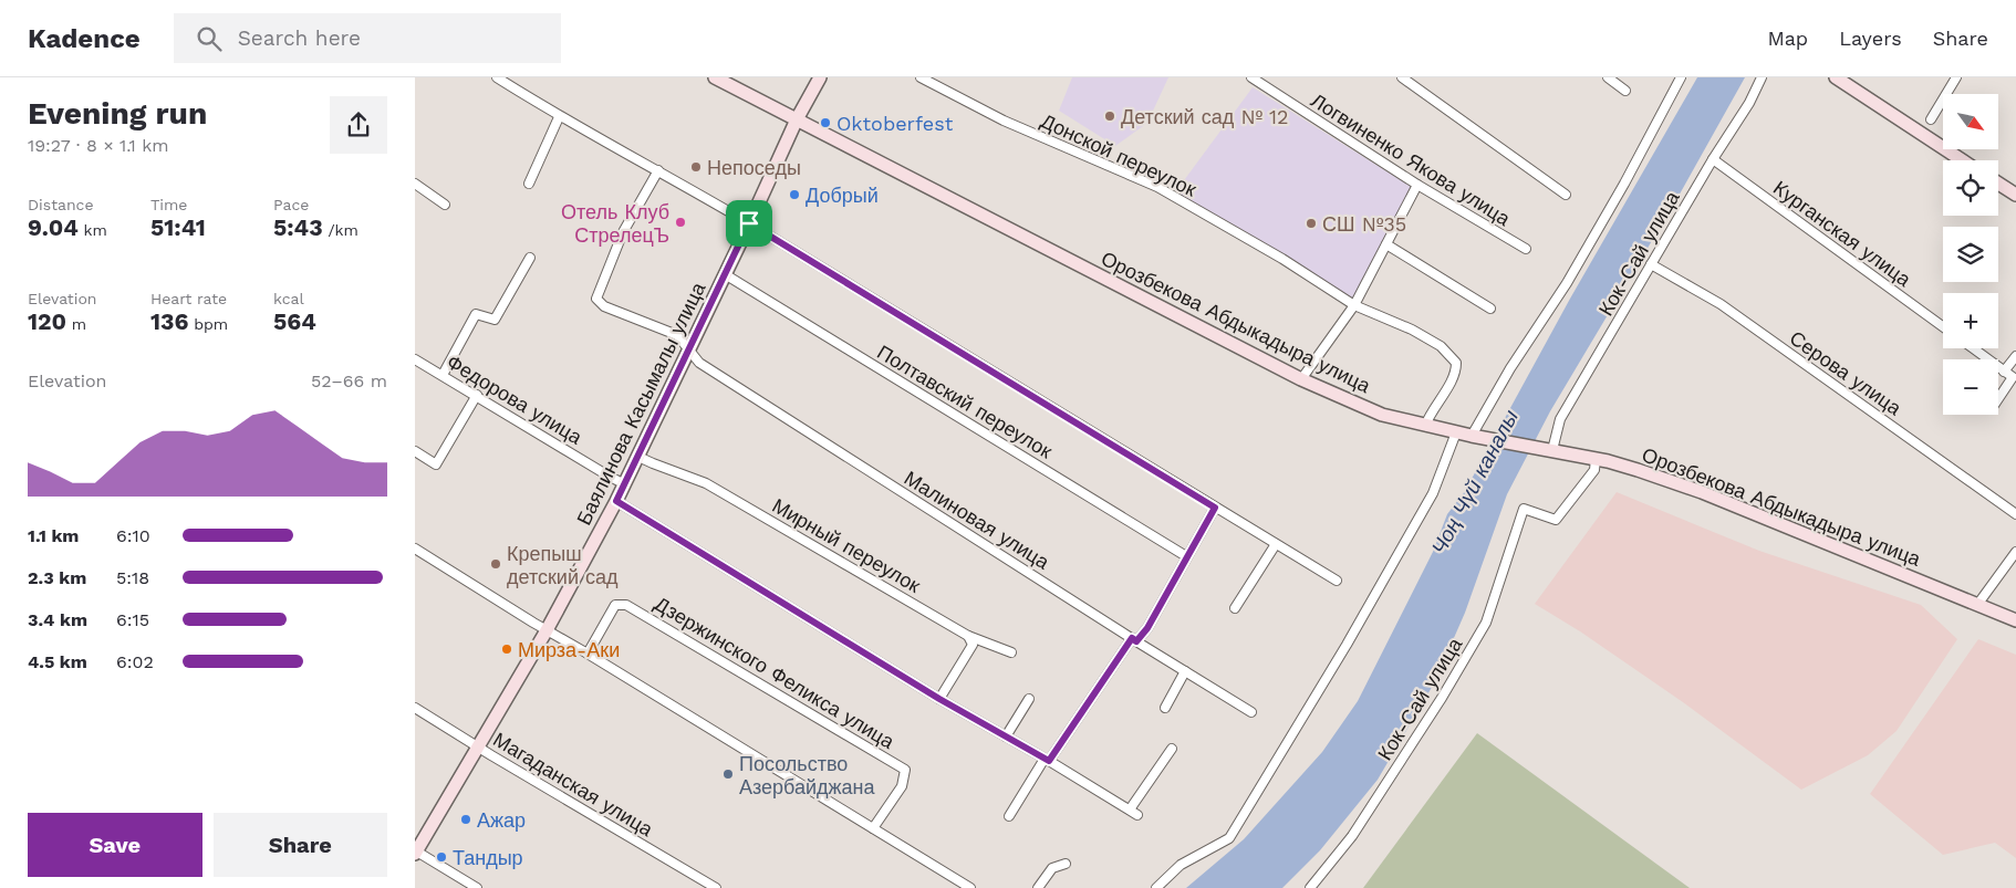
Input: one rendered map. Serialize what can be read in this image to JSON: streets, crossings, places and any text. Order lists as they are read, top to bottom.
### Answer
{
  "streets": {
    "street": [
      "Донской переулок",
      "Логвиненко Якова улица",
      "Курганская улица",
      "Кок-Сай улица",
      "Орозбекова Абдыкадыра улица",
      "Серова улица",
      "Федорова улица",
      "Полтавский переулок",
      "Баялинова Касымалы улица",
      "Малиновая улица",
      "Мирный переулок",
      "Дзержинского Феликса улица",
      "Магаданская улица"
    ]
  },
  "crossings": [
    ["Донской переулок", "Орозбекова Абдыкадыра улица"],
    ["Курганская улица", "Кок-Сай улица"],
    ["Кок-Сай улица", "Орозбекова Абдыкадыра улица"],
    ["Кок-Сай улица", "Серова улица"],
    ["Орозбекова Абдыкадыра улица", "Баялинова Касымалы улица"],
    ["Федорова улица", "Баялинова Касымалы улица"],
    ["Полтавский переулок", "Баялинова Касымалы улица"],
    ["Баялинова Касымалы улица", "Малиновая улица"],
    ["Баялинова Касымалы улица", "Мирный переулок"],
    ["Баялинова Касымалы улица", "Магаданская улица"]
  ],
  "water": ["Чоң Чүй каналы"],
  "places": [
    "Детский сад № 12",
    "Oktoberfest",
    "Непоседы",
    "Добрый",
    "Отель Клуб СтрелецЪ",
    "СШ №35",
    "Крепыш детский сад",
    "Мирза-Аки",
    "Посольство Азербайджана",
    "Ажар",
    "Тандыр"
  ],
  "north": "bottom right",
  "page": {
    "header": "Kadence",
    "search": "Search here",
    "nav": ["Map", "Layers", "Share"],
    "heading": ["Evening run", "19:27 · 8 × 1.1 km"],
    "map_buttons": ["+", "−"],
    "stats": [
      ["Distance", "9.04 km"],
      ["Time", "51:41"],
      ["Pace", "5:43 /km"],
      ["Elevation", "120 m"],
      ["Heart rate", "136 bpm"],
      ["kcal", "564"]
    ],
    "chart": ["Elevation", "52–66 m"],
    "list": [
      {
        "name": "1.1 km",
        "note": "6:10"
      },
      {
        "name": "2.3 km",
        "note": "5:18"
      },
      {
        "name": "3.4 km",
        "note": "6:15"
      },
      {
        "name": "4.5 km",
        "note": "6:02"
      }
    ],
    "buttons": ["Save", "Share"]
  }
}
